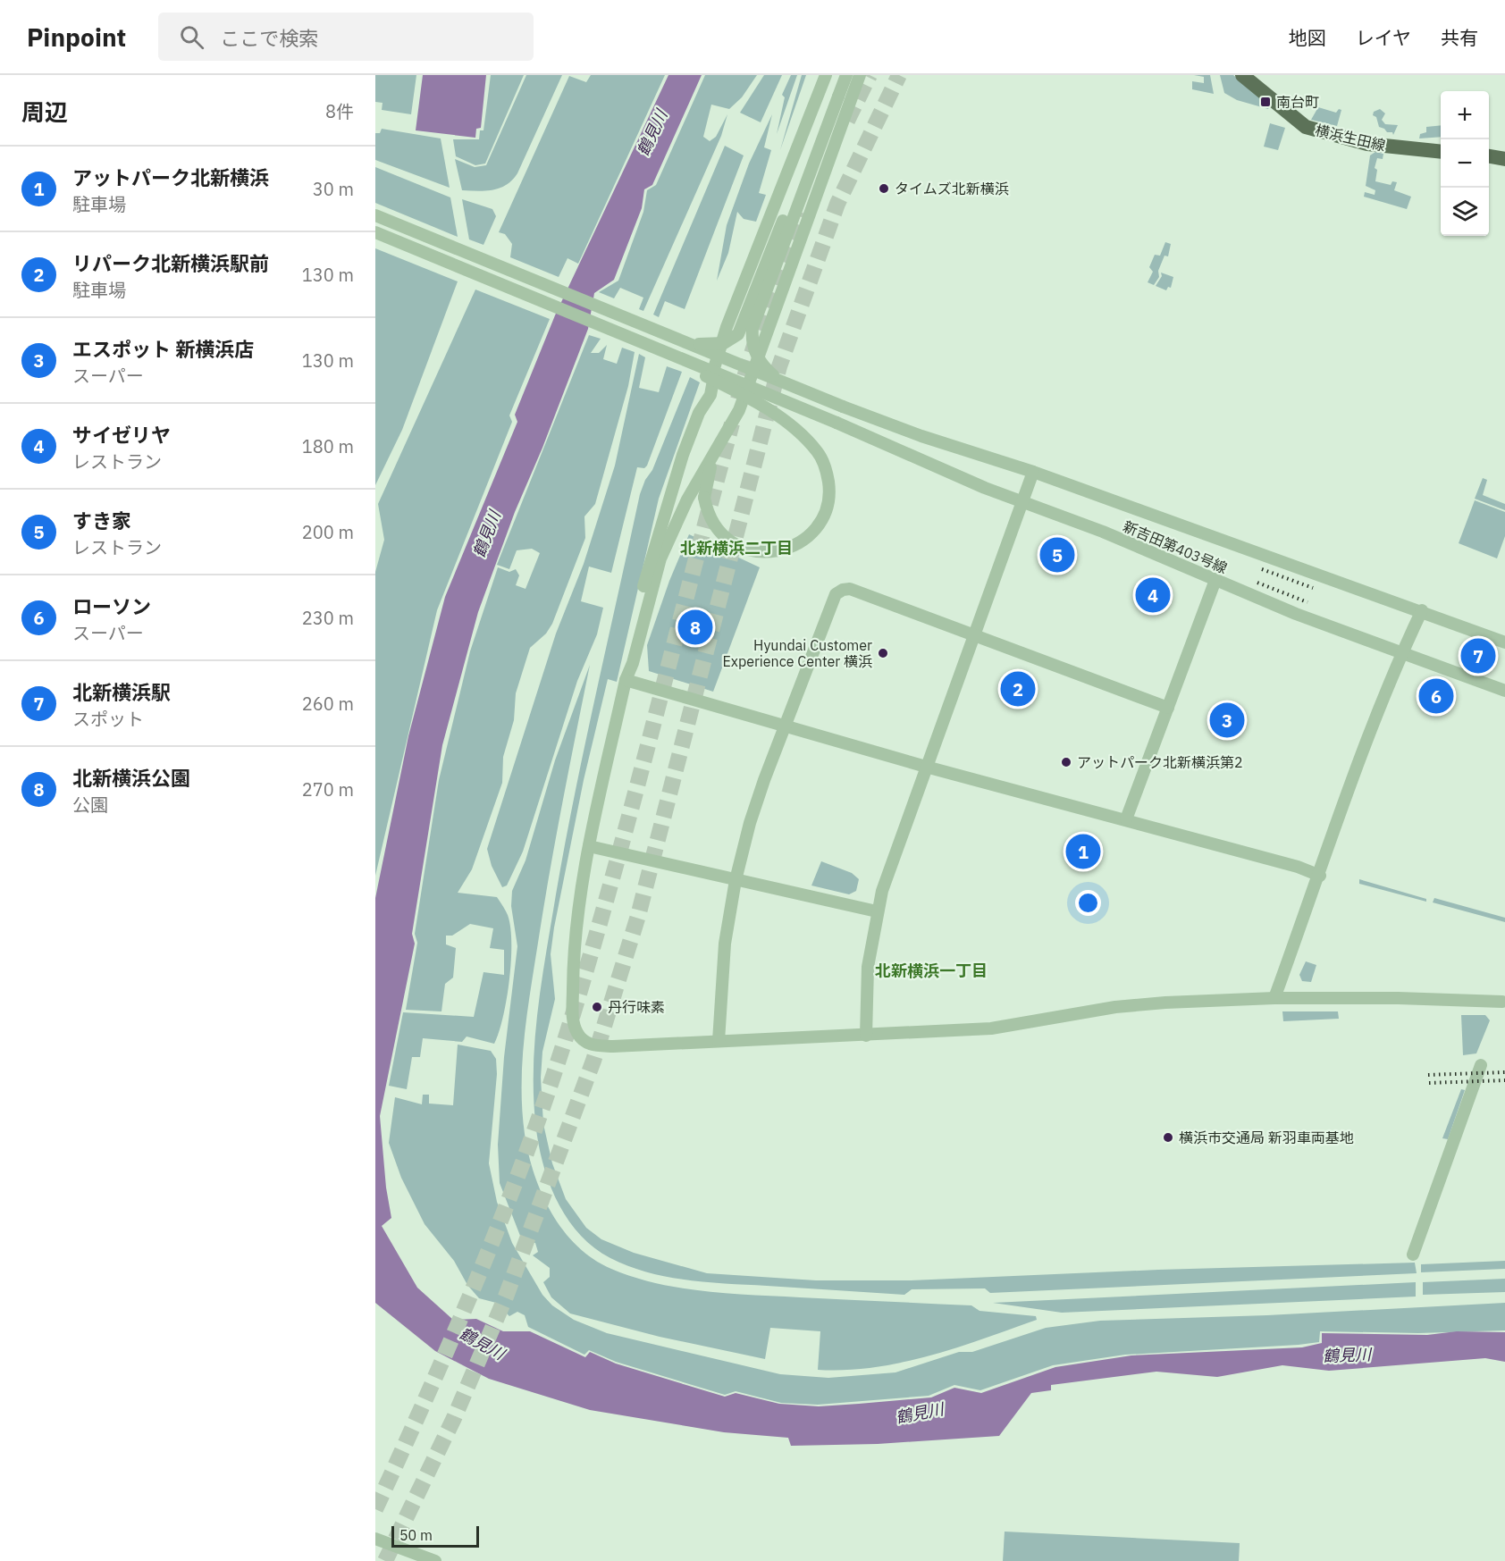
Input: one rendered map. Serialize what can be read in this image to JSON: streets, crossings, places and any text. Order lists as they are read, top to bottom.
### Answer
{
  "streets": {
    "main road": ["横浜生田線"],
    "street": ["新吉田第403号線"]
  },
  "districts": ["北新横浜二丁目", "北新横浜一丁目"],
  "water": ["鶴見川"],
  "places": {
    "transit": ["南台町"],
    "other": [
      "タイムズ北新横浜",
      "Hyundai Customer Experience Center 横浜",
      "アットパーク北新横浜第2",
      "丹行味素",
      "横浜市交通局 新羽車両基地"
    ]
  },
  "scale_bar": "50 m",
  "page": {
    "header": "Pinpoint",
    "search": "ここで検索",
    "nav": ["地図", "レイヤ", "共有"],
    "heading": ["周辺", "8件"],
    "map_buttons": ["+", "−"],
    "list": [
      {
        "mark": "1",
        "name": "アットパーク北新横浜",
        "note": "駐車場",
        "value": "30 m"
      },
      {
        "mark": "2",
        "name": "リパーク北新横浜駅前",
        "note": "駐車場",
        "value": "130 m"
      },
      {
        "mark": "3",
        "name": "エスポット 新横浜店",
        "note": "スーパー",
        "value": "130 m"
      },
      {
        "mark": "4",
        "name": "サイゼリヤ",
        "note": "レストラン",
        "value": "180 m"
      },
      {
        "mark": "5",
        "name": "すき家",
        "note": "レストラン",
        "value": "200 m"
      },
      {
        "mark": "6",
        "name": "ローソン",
        "note": "スーパー",
        "value": "230 m"
      },
      {
        "mark": "7",
        "name": "北新横浜駅",
        "note": "スポット",
        "value": "260 m"
      },
      {
        "mark": "8",
        "name": "北新横浜公園",
        "note": "公園",
        "value": "270 m"
      }
    ],
    "pins": [
      "5",
      "4",
      "8",
      "7",
      "2",
      "6",
      "3",
      "1"
    ],
    "scale": "50 m"
  }
}
